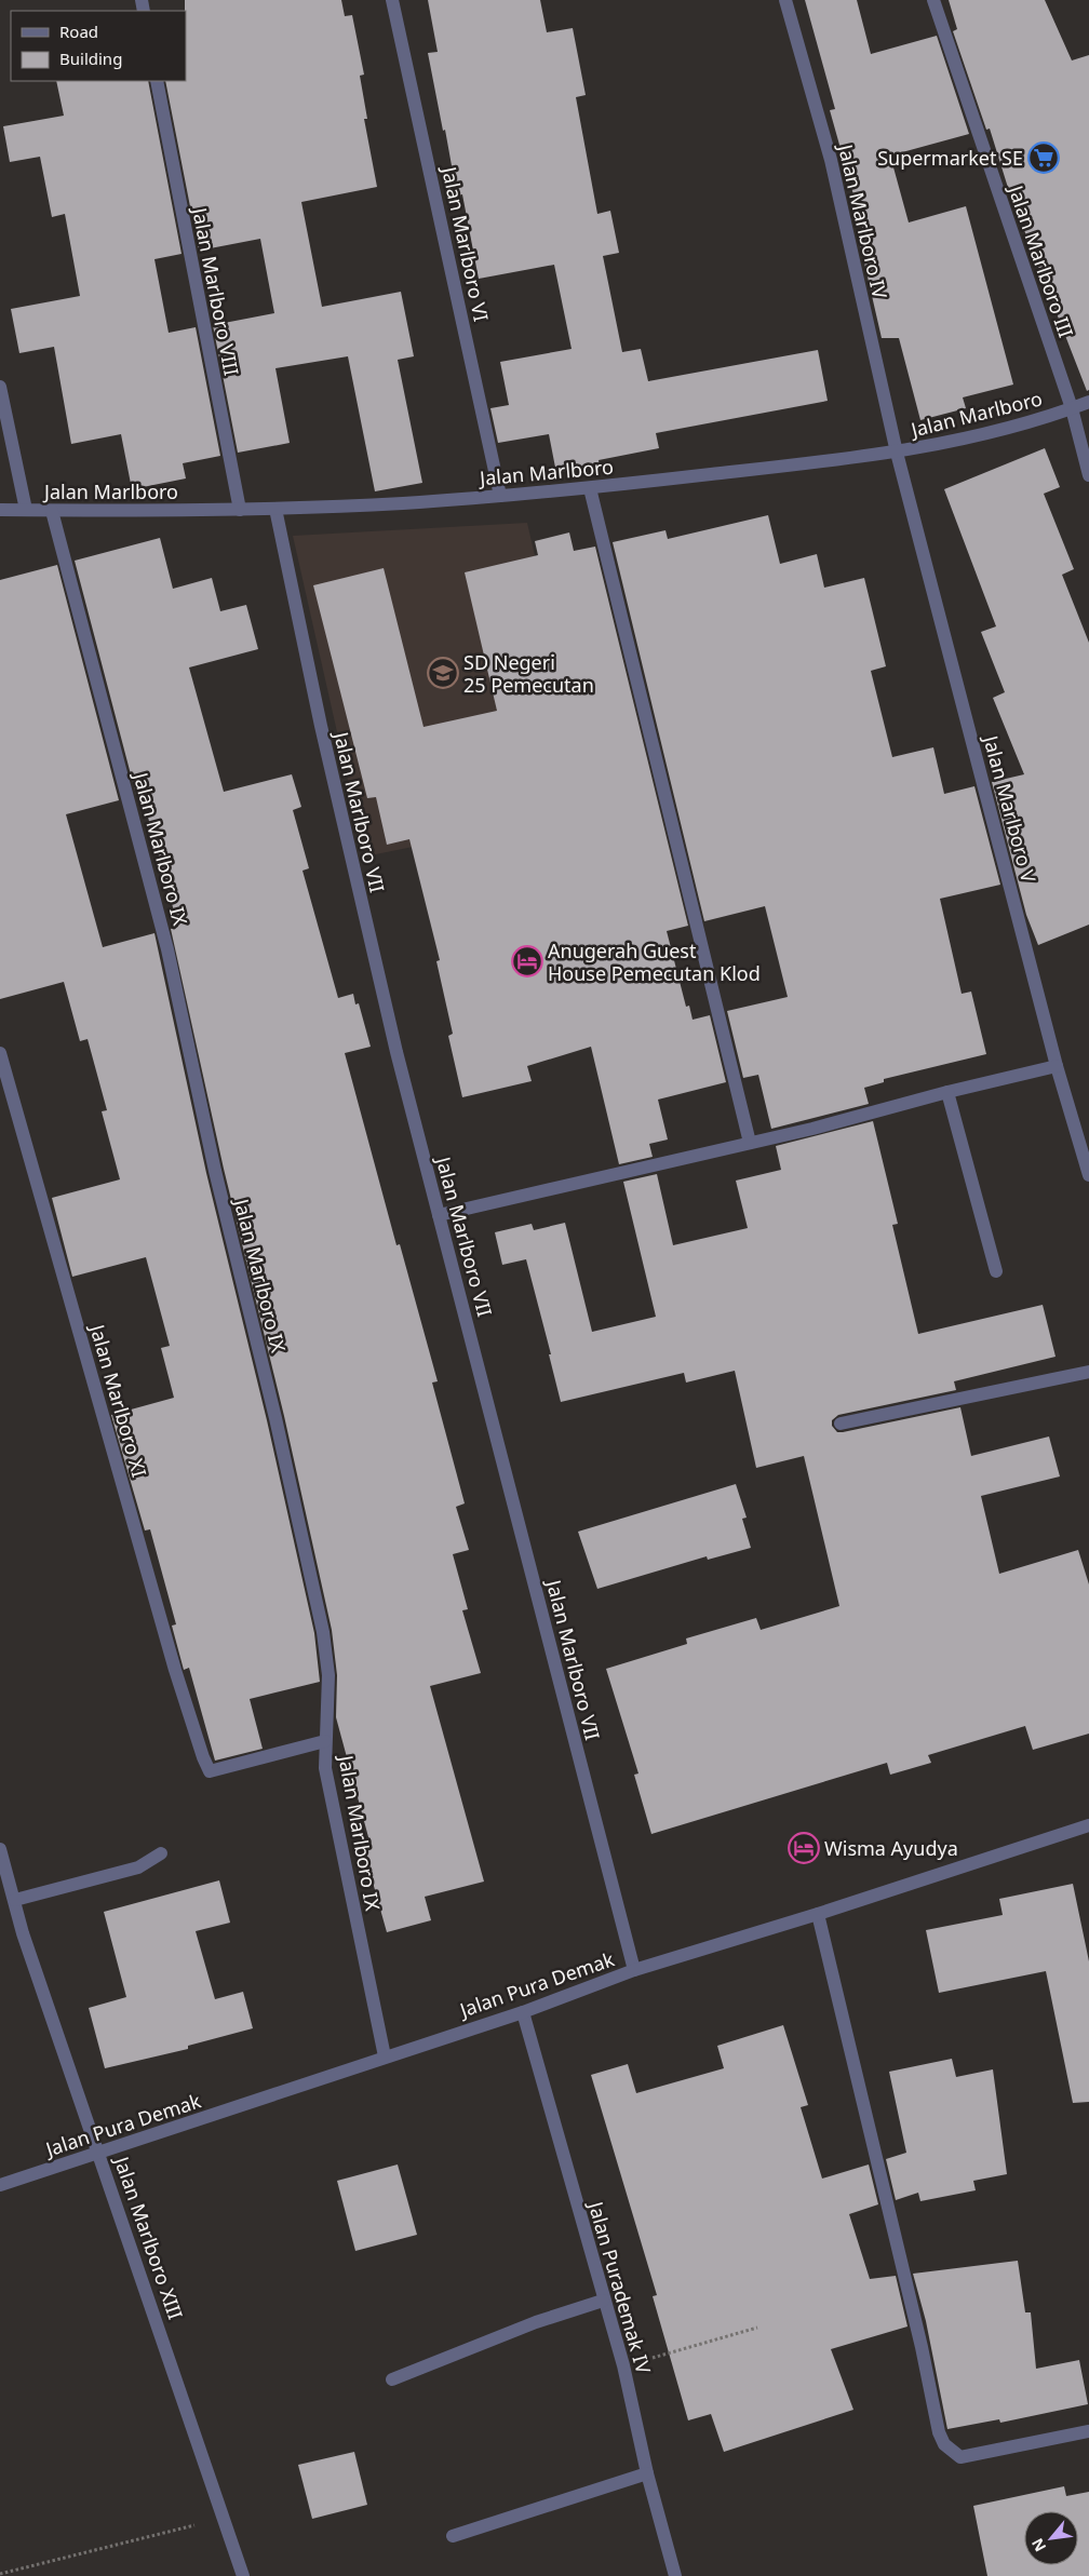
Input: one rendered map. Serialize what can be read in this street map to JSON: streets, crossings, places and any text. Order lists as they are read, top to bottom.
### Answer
{
  "streets": {
    "street": [
      "Jalan Marlboro IV",
      "Jalan Marlboro VI",
      "Jalan Marlboro III",
      "Jalan Marlboro VIII",
      "Jalan Marlboro",
      "Jalan Marlboro V",
      "Jalan Marlboro VII",
      "Jalan Marlboro IX",
      "Jalan Marlboro XI",
      "Jalan Pura Demak",
      "Jalan Marlboro XIII",
      "Jalan Purademak IV"
    ]
  },
  "crossings": [
    ["Jalan Marlboro IV", "Jalan Marlboro"],
    ["Jalan Marlboro IV", "Jalan Marlboro V"],
    ["Jalan Marlboro VI", "Jalan Marlboro"],
    ["Jalan Marlboro III", "Jalan Marlboro"],
    ["Jalan Marlboro VIII", "Jalan Marlboro"],
    ["Jalan Marlboro", "Jalan Marlboro V"],
    ["Jalan Marlboro", "Jalan Marlboro VII"],
    ["Jalan Marlboro", "Jalan Marlboro IX"],
    ["Jalan Marlboro VII", "Jalan Pura Demak"],
    ["Jalan Marlboro IX", "Jalan Marlboro XI"],
    ["Jalan Marlboro IX", "Jalan Pura Demak"],
    ["Jalan Pura Demak", "Jalan Marlboro XIII"],
    ["Jalan Pura Demak", "Jalan Purademak IV"]
  ],
  "places": {
    "supermarket": ["Supermarket SE"],
    "school or university": ["SD Negeri 25 Pemecutan"],
    "hotel": ["Anugerah Guest House Pemecutan Klod", "Wisma Ayudya"]
  },
  "legend": ["Road", "Building"],
  "north": "bottom left"
}
